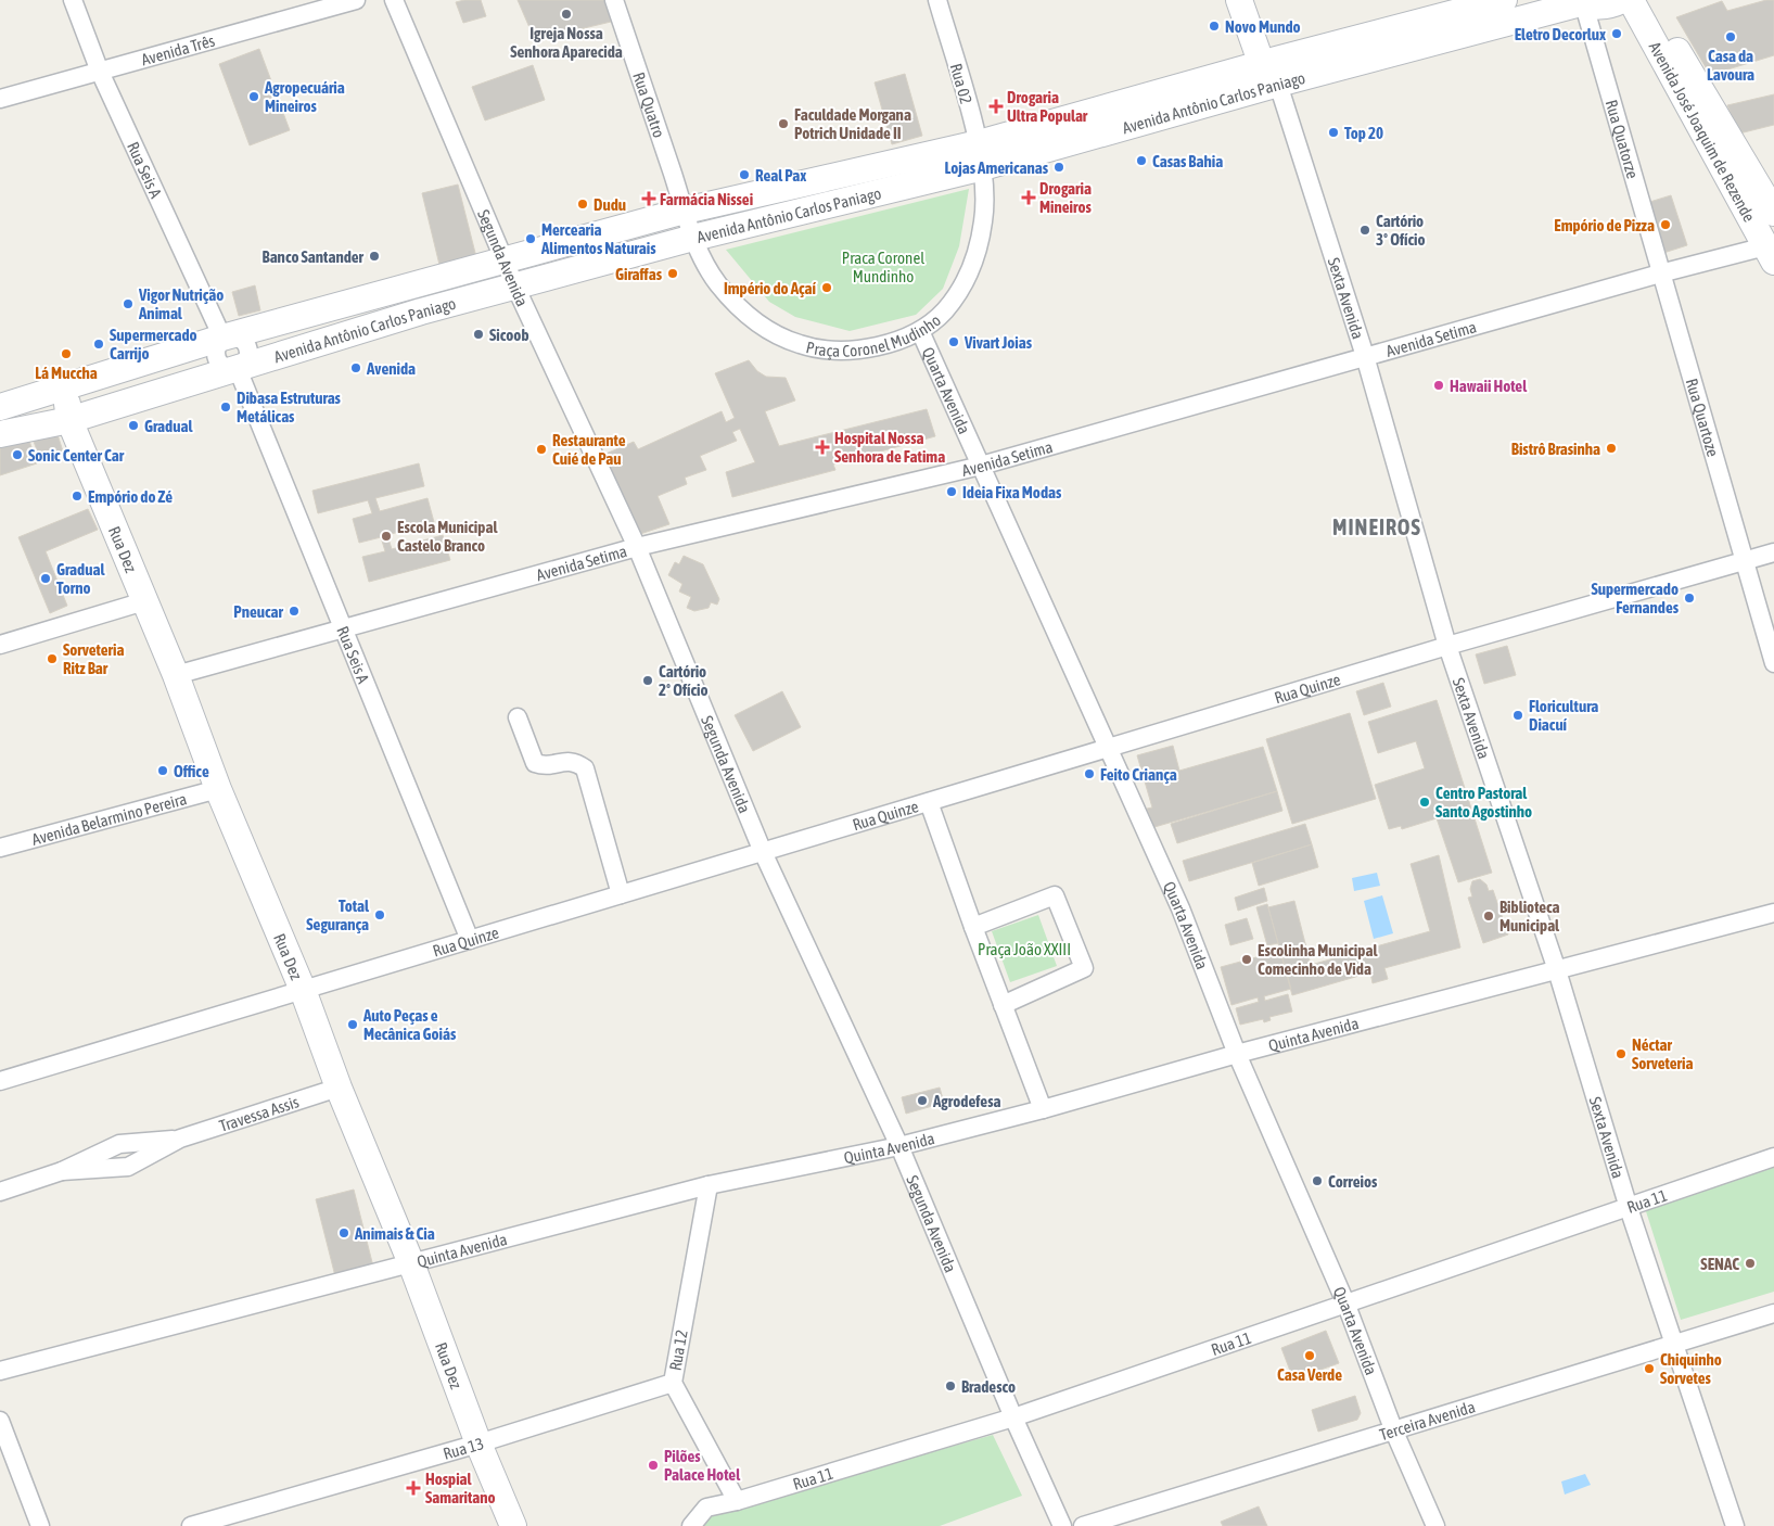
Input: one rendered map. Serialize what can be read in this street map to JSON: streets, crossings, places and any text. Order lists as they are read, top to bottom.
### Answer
{
  "streets": {
    "main road": [
      "Avenida Antônio Carlos Paniago",
      "Avenida José Joaquim de Rezende",
      "Sexta Avenida",
      "Rua Dez"
    ],
    "street": [
      "Avenida Três",
      "Rua 02",
      "Rua Quatro",
      "Rua Quatorze",
      "Rua Seis A",
      "Segunda Avenida",
      "Praça Coronel Mudinho",
      "Avenida Setima",
      "Quarta Avenida",
      "Rua Quartoze",
      "Rua Quinze",
      "Avenida Belarmino Pereira",
      "Quinta Avenida",
      "Travessa Assis",
      "Rua 11",
      "Rua 12",
      "Terceira Avenida",
      "Rua 13"
    ]
  },
  "crossings": [
    ["Avenida Três", "Rua Seis A"],
    ["Rua 02", "Avenida Antônio Carlos Paniago"],
    ["Rua 02", "Praça Coronel Mudinho"],
    ["Avenida Antônio Carlos Paniago", "Rua Quatro"],
    ["Avenida Antônio Carlos Paniago", "Rua Quatorze"],
    ["Avenida Antônio Carlos Paniago", "Rua Seis A"],
    ["Avenida Antônio Carlos Paniago", "Segunda Avenida"],
    ["Avenida Antônio Carlos Paniago", "Sexta Avenida"],
    ["Avenida Antônio Carlos Paniago", "Praça Coronel Mudinho"],
    ["Avenida Antônio Carlos Paniago", "Rua Dez"],
    ["Rua Quatro", "Praça Coronel Mudinho"],
    ["Avenida José Joaquim de Rezende", "Avenida Setima"],
    ["Rua Quatorze", "Avenida Setima"],
    ["Rua Quatorze", "Rua Quartoze"],
    ["Rua Seis A", "Avenida Setima"],
    ["Rua Seis A", "Rua Quinze"],
    ["Segunda Avenida", "Avenida Setima"],
    ["Segunda Avenida", "Rua Quinze"],
    ["Segunda Avenida", "Quinta Avenida"],
    ["Segunda Avenida", "Rua 11"],
    ["Sexta Avenida", "Avenida Setima"],
    ["Sexta Avenida", "Rua Quinze"],
    ["Sexta Avenida", "Quinta Avenida"],
    ["Sexta Avenida", "Rua 11"],
    ["Sexta Avenida", "Terceira Avenida"],
    ["Praça Coronel Mudinho", "Quarta Avenida"],
    ["Avenida Setima", "Quarta Avenida"],
    ["Avenida Setima", "Rua Quartoze"],
    ["Avenida Setima", "Rua Dez"],
    ["Quarta Avenida", "Rua Quinze"],
    ["Quarta Avenida", "Quinta Avenida"],
    ["Quarta Avenida", "Rua 11"],
    ["Quarta Avenida", "Terceira Avenida"],
    ["Rua Quartoze", "Rua Quinze"],
    ["Rua Dez", "Rua Quinze"],
    ["Rua Dez", "Avenida Belarmino Pereira"],
    ["Rua Dez", "Quinta Avenida"],
    ["Rua Dez", "Travessa Assis"],
    ["Rua Dez", "Rua 13"],
    ["Quinta Avenida", "Rua 12"],
    ["Rua 11", "Rua 12"],
    ["Rua 12", "Rua 13"]
  ],
  "districts": ["MINEIROS"],
  "parks": ["Praca Coronel Mundinho", "Praça João XXIII"],
  "places": {
    "other": [
      "Igreja Nossa Senhora Aparecida",
      "Novo Mundo",
      "Eletro Decorlux",
      "Casa da Lavoura",
      "Agropecuária Mineiros",
      "Faculdade Morgana Potrich Unidade II",
      "Top 20",
      "Casas Bahia",
      "Lojas Americanas",
      "Real Pax",
      "Dudu",
      "Empório de Pizza",
      "Cartório 3º Ofício",
      "Mercearia Alimentos Naturais",
      "Banco Santander",
      "Giraffas",
      "Império do Açaí",
      "Vigor Nutrição Animal",
      "Sicoob",
      "Vivart Joias",
      "Supermercado Carrijo",
      "Lá Muccha",
      "Avenida",
      "Hawaii Hotel",
      "Dibasa Estruturas Metálicas",
      "Gradual",
      "Bistrô Brasinha",
      "Restaurante Cuié de Pau",
      "Sonic Center Car",
      "Ideia Fixa Modas",
      "Empório do Zé",
      "Escola Municipal Castelo Branco",
      "Gradual Torno",
      "Supermercado Fernandes",
      "Pneucar",
      "Sorveteria Ritz Bar",
      "Cartório 2º Ofício",
      "Floricultura Diacuí",
      "Office",
      "Feito Criança",
      "Centro Pastoral Santo Agostinho",
      "Total Segurança",
      "Biblioteca Municipal",
      "Escolinha Municipal Comecinho de Vida",
      "Auto Peças e Mecânica Goiás",
      "Néctar Sorveteria",
      "Agrodefesa",
      "Correios",
      "Animais & Cia",
      "SENAC",
      "Casa Verde",
      "Chiquinho Sorvetes",
      "Bradesco",
      "Pilões Palace Hotel"
    ],
    "health": [
      "Drogaria Ultra Popular",
      "Drogaria Mineiros",
      "Farmácia Nissei",
      "Hospital Nossa Senhora de Fatima",
      "Hospial Samaritano"
    ]
  }
}
